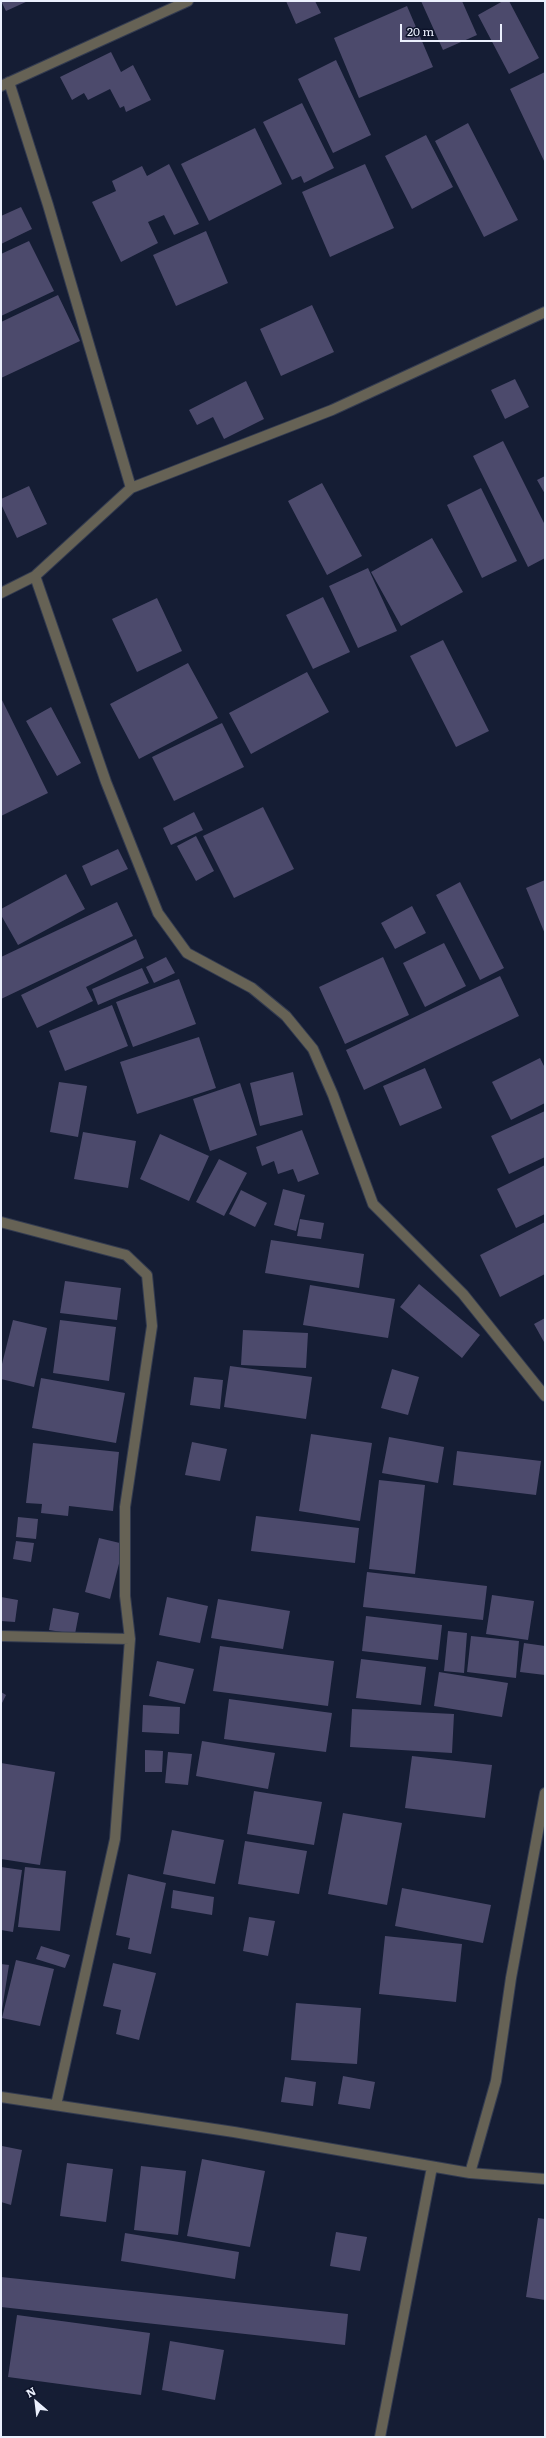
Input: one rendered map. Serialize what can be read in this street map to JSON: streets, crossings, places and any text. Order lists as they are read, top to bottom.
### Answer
{
  "scale_bar": "20 m",
  "north": "top left"
}
